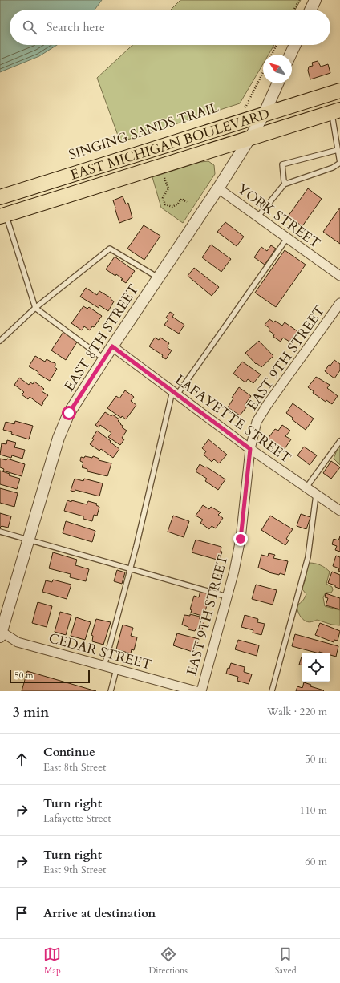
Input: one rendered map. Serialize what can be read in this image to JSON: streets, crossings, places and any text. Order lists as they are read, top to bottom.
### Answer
{
  "streets": {
    "main road": ["EAST MICHIGAN BOULEVARD"],
    "street": [
      "YORK STREET",
      "EAST 8TH STREET",
      "EAST 9TH STREET",
      "LAFAYETTE STREET",
      "CEDAR STREET"
    ]
  },
  "crossings": [
    ["EAST MICHIGAN BOULEVARD", "EAST 8TH STREET"],
    ["YORK STREET", "EAST 8TH STREET"],
    ["EAST 8TH STREET", "LAFAYETTE STREET"],
    ["EAST 8TH STREET", "CEDAR STREET"],
    ["EAST 9TH STREET", "LAFAYETTE STREET"]
  ],
  "scale_bar": "50 m",
  "north": "top left",
  "page": {
    "search": "Search here",
    "scale": "50 m",
    "heading": ["3 min", "Walk · 220 m"],
    "list": [
      ["Continue", "East 8th Street", "50 m"],
      ["Turn right", "Lafayette Street", "110 m"],
      ["Turn right", "East 9th Street", "60 m"],
      "Arrive at destination"
    ],
    "nav": ["Map", "Directions", "Saved"]
  }
}
